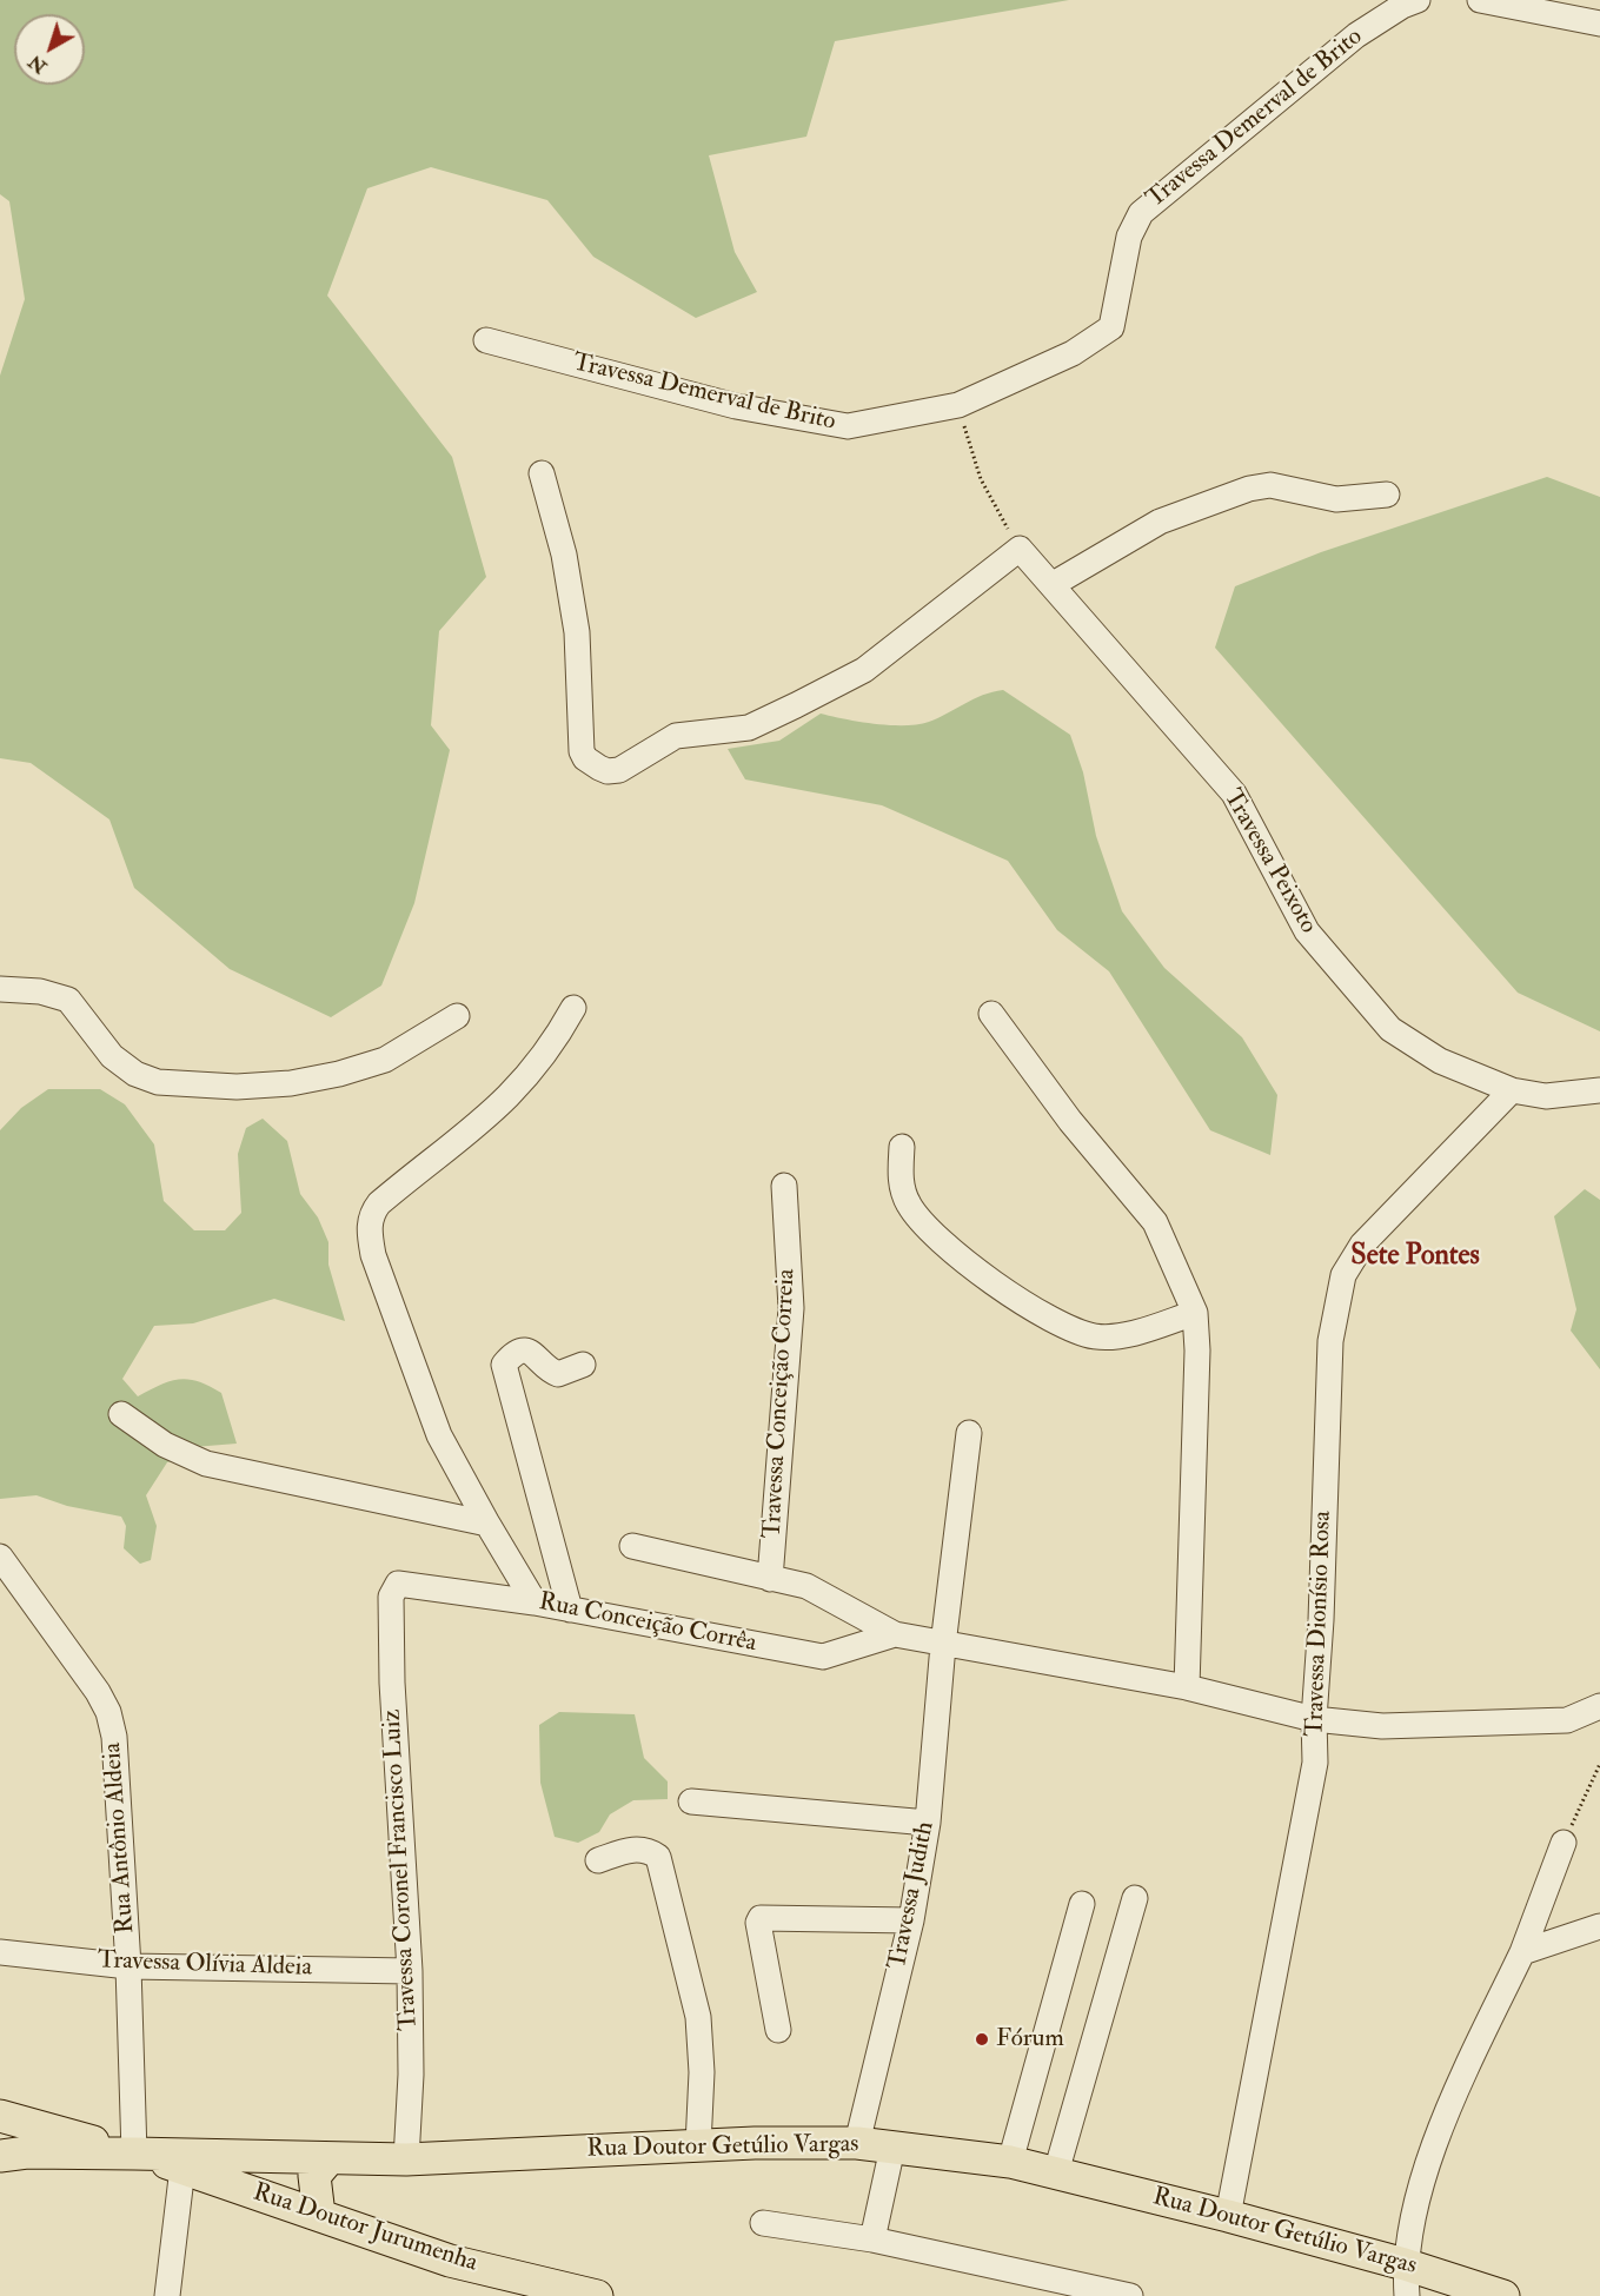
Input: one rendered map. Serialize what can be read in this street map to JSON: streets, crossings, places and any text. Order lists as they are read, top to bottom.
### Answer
{
  "streets": {
    "main road": ["Rua Doutor Getúlio Vargas", "Rua Doutor Jurumenha"],
    "street": [
      "Travessa Demerval de Brito",
      "Travessa Peixoto",
      "Travessa Conceição Correia",
      "Rua Conceição Corrêa",
      "Travessa Dionísio Rosa",
      "Rua Antônio Aldeia",
      "Travessa Coronel Francisco Luiz",
      "Travessa Judith",
      "Travessa Olívia Aldeia"
    ]
  },
  "crossings": [
    ["Travessa Peixoto", "Travessa Dionísio Rosa"],
    ["Travessa Conceição Correia", "Rua Conceição Corrêa"],
    ["Rua Conceição Corrêa", "Travessa Dionísio Rosa"],
    ["Rua Conceição Corrêa", "Travessa Coronel Francisco Luiz"],
    ["Rua Conceição Corrêa", "Travessa Judith"],
    ["Travessa Dionísio Rosa", "Rua Doutor Getúlio Vargas"],
    ["Rua Antônio Aldeia", "Travessa Olívia Aldeia"],
    ["Rua Antônio Aldeia", "Rua Doutor Getúlio Vargas"],
    ["Rua Antônio Aldeia", "Rua Doutor Jurumenha"],
    ["Travessa Coronel Francisco Luiz", "Travessa Olívia Aldeia"],
    ["Travessa Coronel Francisco Luiz", "Rua Doutor Getúlio Vargas"],
    ["Travessa Judith", "Rua Doutor Getúlio Vargas"],
    ["Rua Doutor Getúlio Vargas", "Rua Doutor Jurumenha"]
  ],
  "districts": ["Sete Pontes"],
  "places": ["Fórum"],
  "north": "bottom left"
}
